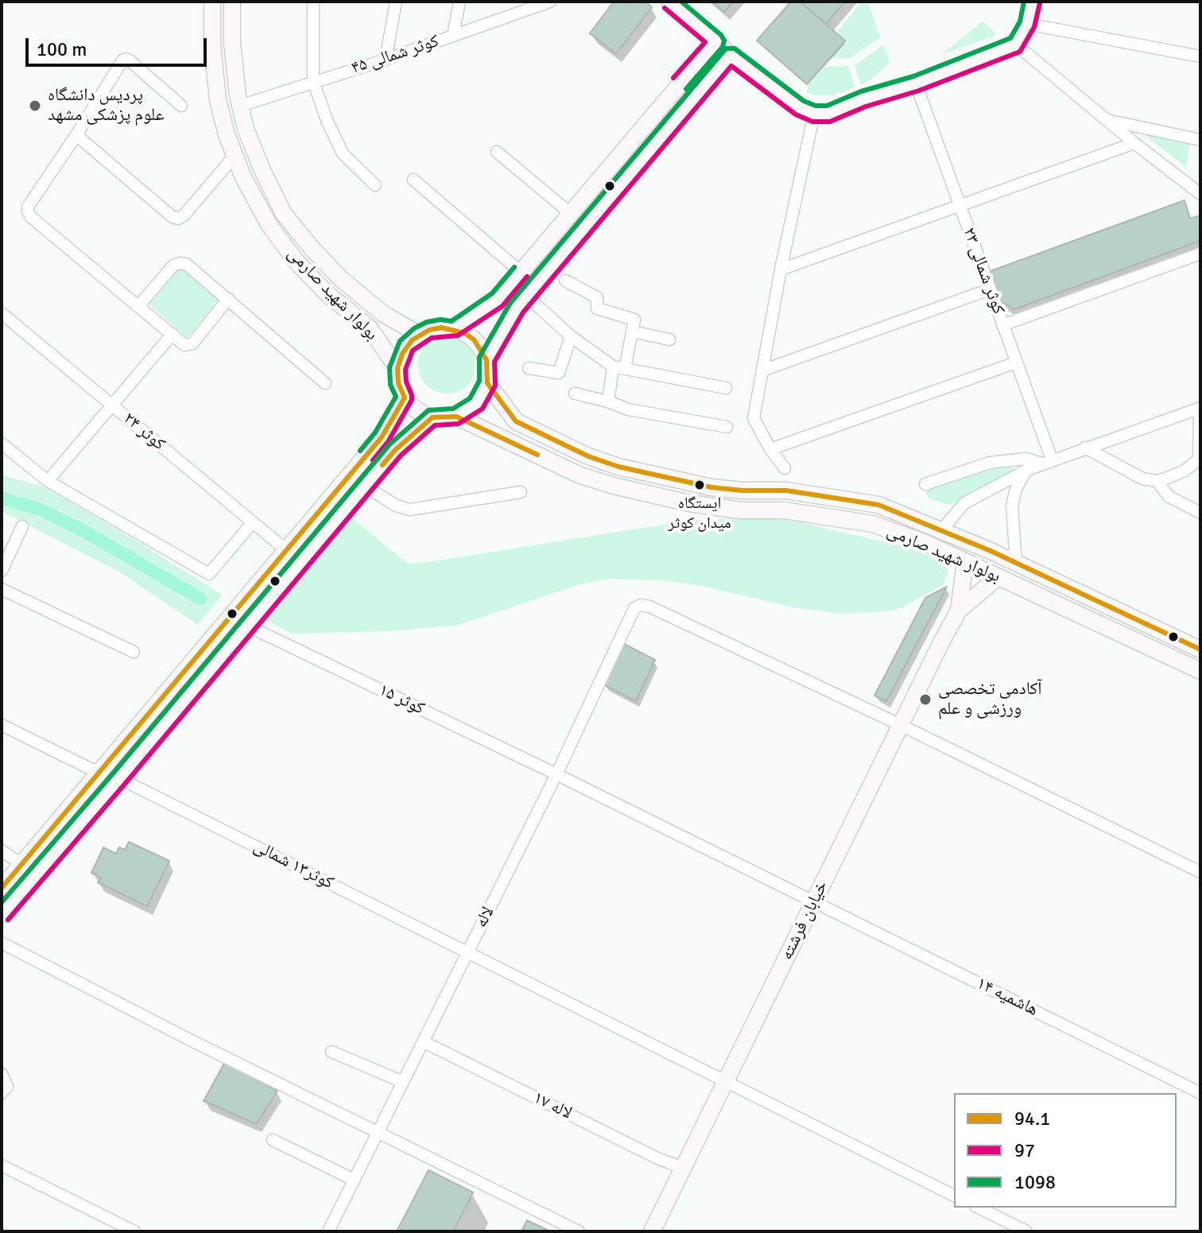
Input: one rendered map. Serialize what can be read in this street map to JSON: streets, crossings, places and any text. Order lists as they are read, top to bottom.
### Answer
{
  "streets": {
    "street": [
      "کوثر شمالی ۴۵",
      "کوثر شمالی ۲۳",
      "بولوار شهید صارمی",
      "کوثر ۲۴",
      "کوثر ۱۵",
      "کوثر۱۳ شمالی",
      "لاله",
      "خیابان فرشته",
      "هاشمیه ۱۴",
      "لاله ۱۷"
    ]
  },
  "crossings": [
    ["کوثر شمالی ۴۵", "بولوار شهید صارمی"],
    ["بولوار شهید صارمی", "خیابان فرشته"],
    ["کوثر ۱۵", "لاله"],
    ["کوثر ۱۵", "خیابان فرشته"],
    ["کوثر ۱۵", "هاشمیه ۱۴"],
    ["کوثر۱۳ شمالی", "لاله"],
    ["کوثر۱۳ شمالی", "خیابان فرشته"],
    ["لاله", "خیابان فرشته"],
    ["لاله", "لاله ۱۷"],
    ["خیابان فرشته", "هاشمیه ۱۴"],
    ["خیابان فرشته", "لاله ۱۷"]
  ],
  "places": ["پردیس دانشگاه علوم پزشکی مشهد", "ایستگاه میدان کوثر", "آکادمی تخصصی ورزشی و علم"],
  "lines": ["transit line 1098", "transit line 97", "transit line 94.1"],
  "legend": ["94.1", "97", "1098"],
  "scale_bar": "100 m"
}
